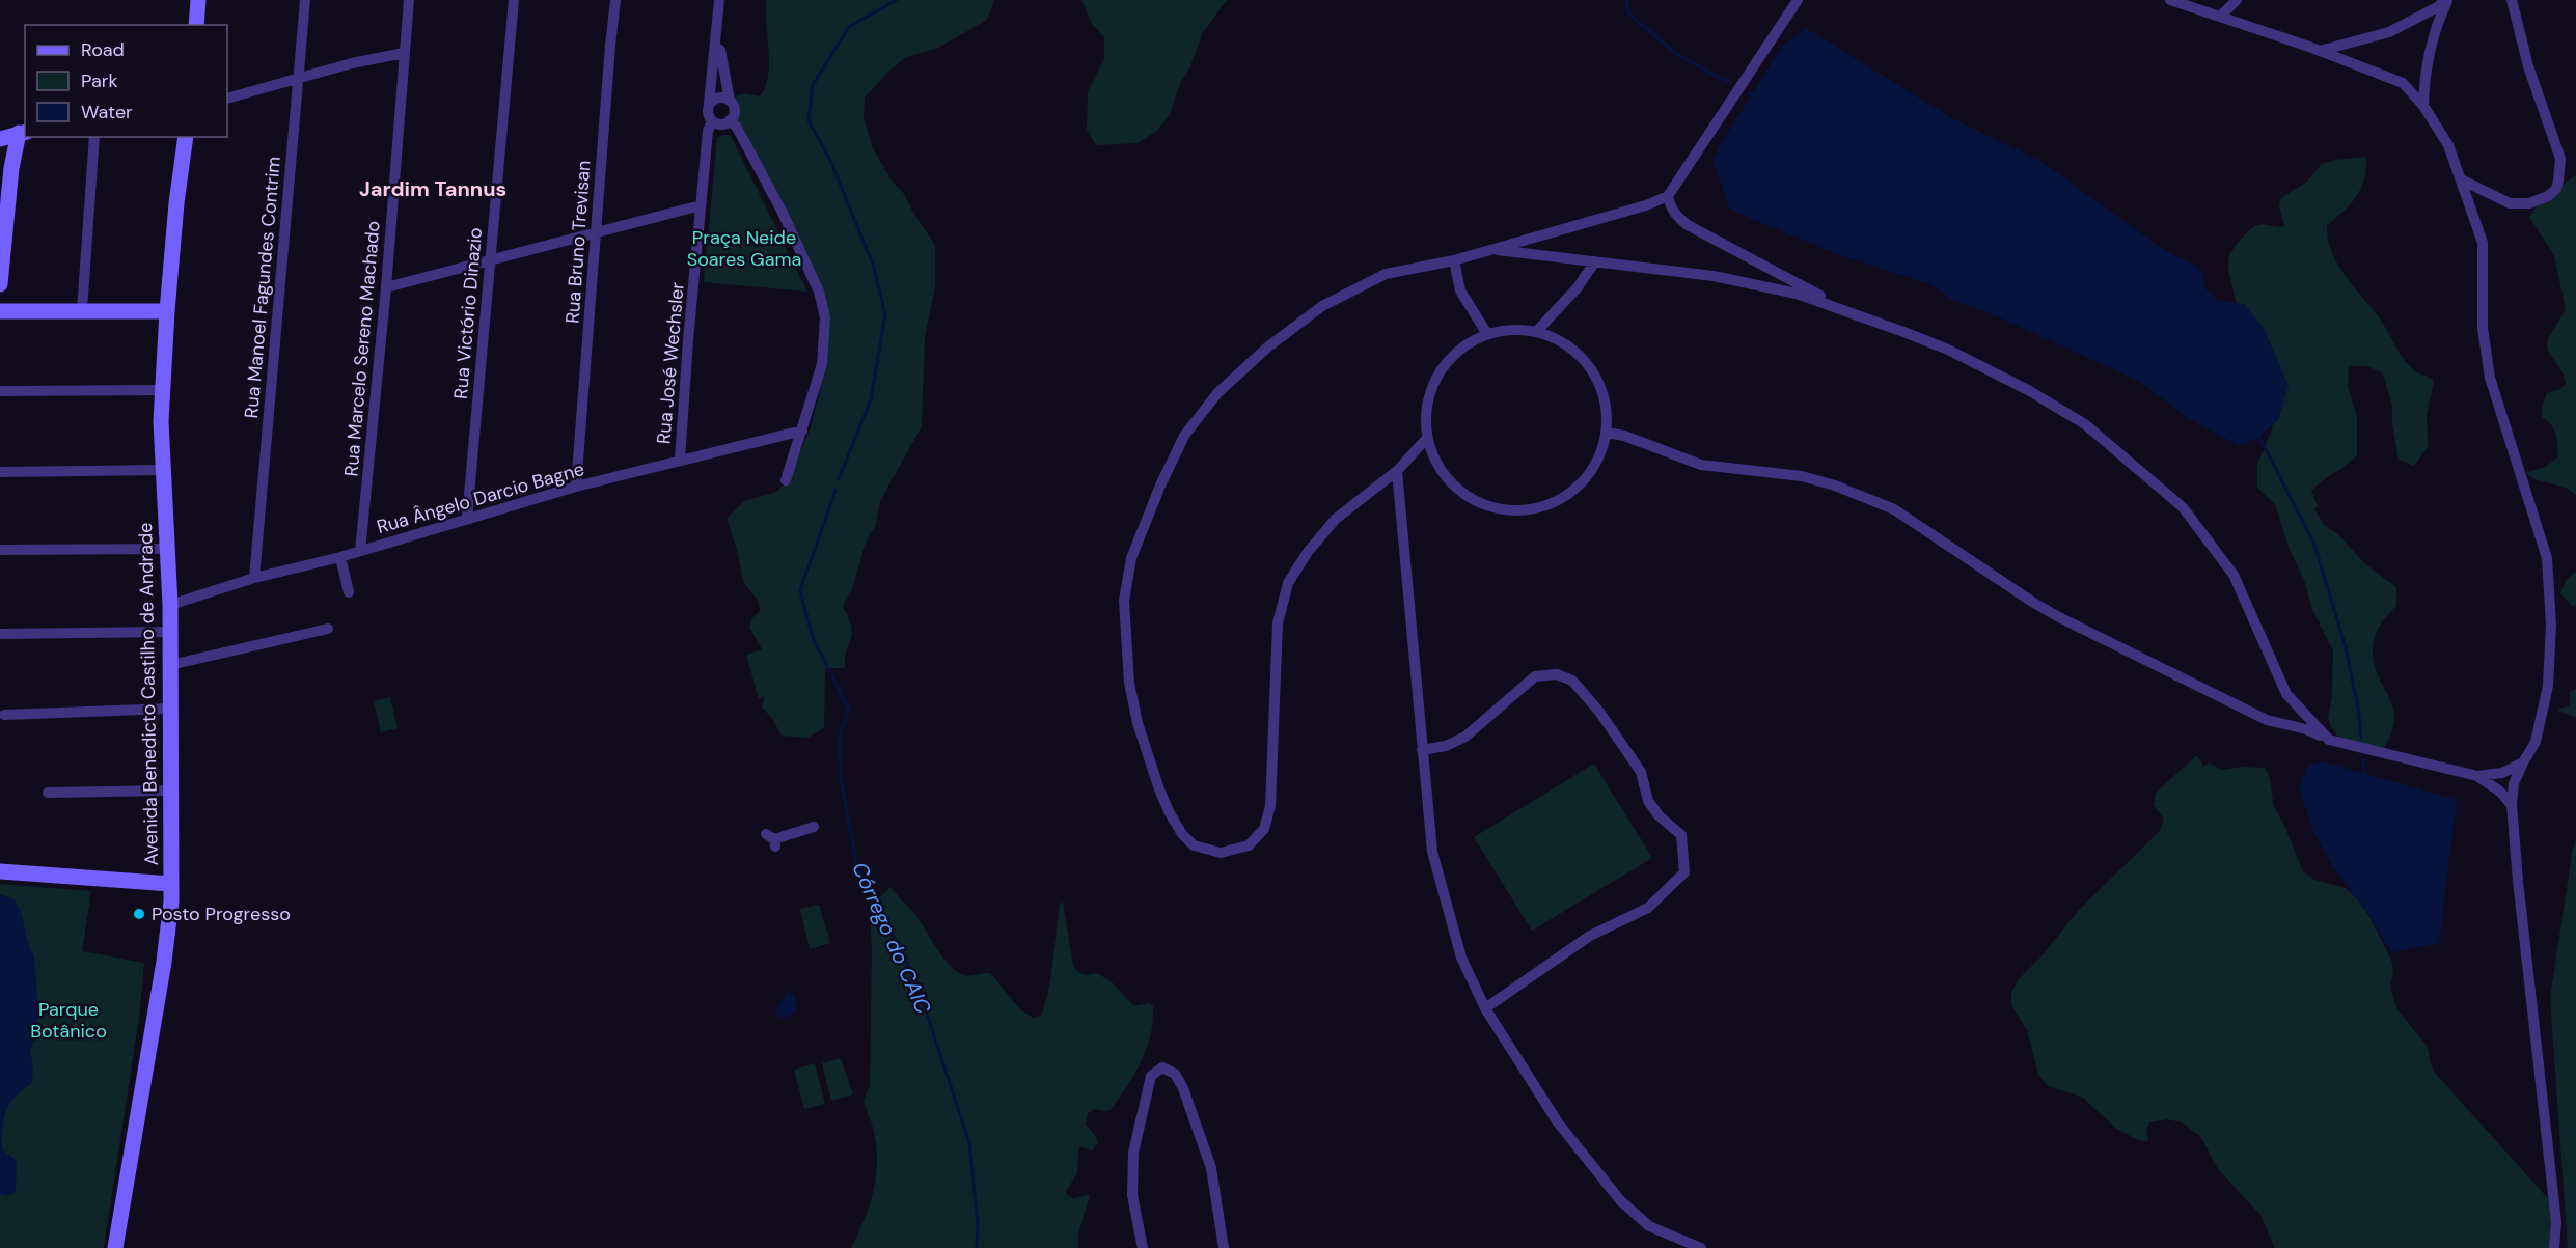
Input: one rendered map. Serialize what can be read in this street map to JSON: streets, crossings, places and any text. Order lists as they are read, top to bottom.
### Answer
{
  "streets": {
    "main road": ["Avenida Benedicto Castilho de Andrade"],
    "street": [
      "Rua Bruno Trevisan",
      "Rua Manoel Fagundes Contrim",
      "Rua Victório Dinazio",
      "Rua Marcelo Sereno Machado",
      "Rua José Wechsler",
      "Rua Ângelo Darcio Bagne"
    ]
  },
  "crossings": [
    ["Rua Bruno Trevisan", "Rua Ângelo Darcio Bagne"],
    ["Rua Manoel Fagundes Contrim", "Rua Ângelo Darcio Bagne"],
    ["Rua Victório Dinazio", "Rua Ângelo Darcio Bagne"],
    ["Rua Marcelo Sereno Machado", "Rua Ângelo Darcio Bagne"],
    ["Rua José Wechsler", "Rua Ângelo Darcio Bagne"],
    ["Rua Ângelo Darcio Bagne", "Avenida Benedicto Castilho de Andrade"]
  ],
  "districts": ["Jardim Tannus"],
  "water": ["Córrego do CAIC"],
  "parks": ["Praça Neide Soares Gama", "Parque Botânico"],
  "places": ["Posto Progresso"],
  "legend": ["Road", "Park", "Water"]
}
